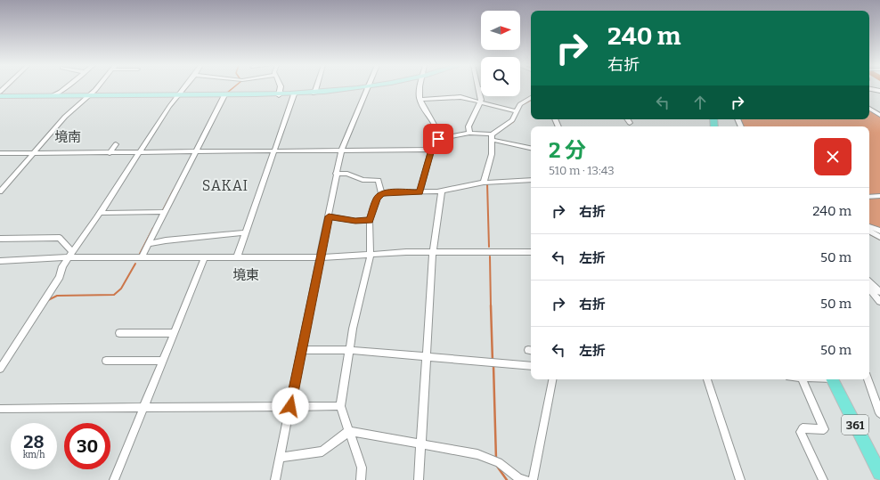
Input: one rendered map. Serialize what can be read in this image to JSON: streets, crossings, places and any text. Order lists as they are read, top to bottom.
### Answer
{
  "streets": {
    "highway": ["361"]
  },
  "districts": ["境南", "SAKAI", "境東"],
  "north": "right",
  "page": {
    "turn": ["240 m", "右折"],
    "heading": ["2 分", "510 m · 13:43"],
    "list": [
      {
        "name": "右折",
        "value": "240 m"
      },
      {
        "name": "左折",
        "value": "50 m"
      },
      {
        "name": "右折",
        "value": "50 m"
      },
      {
        "name": "左折",
        "value": "50 m"
      }
    ],
    "speed": "28 km/h",
    "limit": "30"
  }
}
